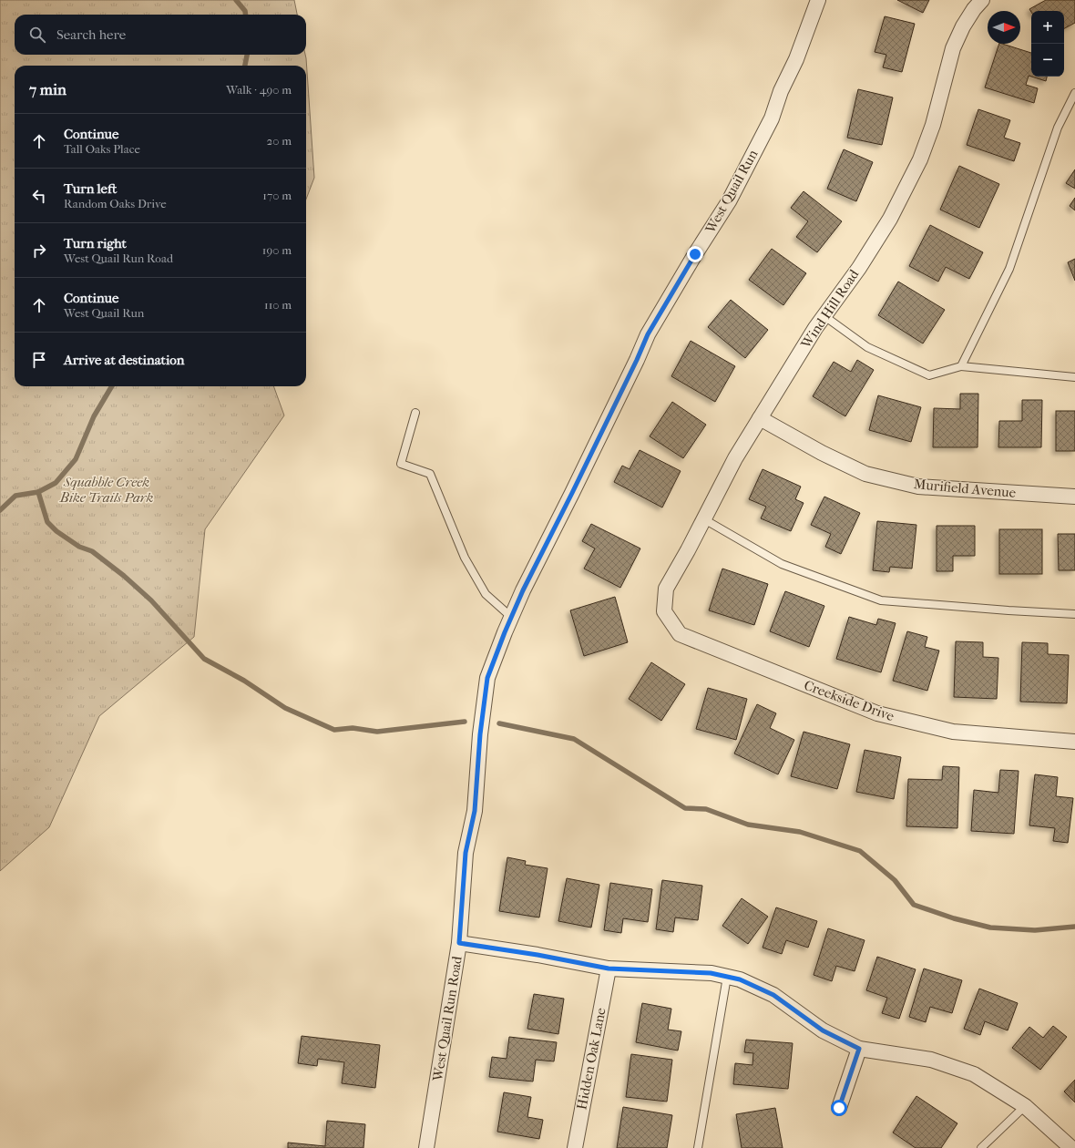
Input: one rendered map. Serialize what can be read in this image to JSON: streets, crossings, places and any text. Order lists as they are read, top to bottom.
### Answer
{
  "streets": {
    "street": [
      "West Quail Run",
      "Wind Hill Road",
      "Murifield Avenue",
      "Creekside Drive",
      "West Quail Run Road",
      "Hidden Oak Lane"
    ]
  },
  "crossings": [
    ["West Quail Run", "West Quail Run Road"],
    ["Wind Hill Road", "Murifield Avenue"],
    ["Wind Hill Road", "Creekside Drive"]
  ],
  "parks": ["Squabble Creek Bike Trails Park"],
  "north": "right",
  "page": {
    "map_buttons": ["+", "−"],
    "search": "Search here",
    "heading": ["7 min", "Walk · 490 m"],
    "list": [
      ["Continue", "Tall Oaks Place", "20 m"],
      ["Turn left", "Random Oaks Drive", "170 m"],
      ["Turn right", "West Quail Run Road", "190 m"],
      ["Continue", "West Quail Run", "110 m"],
      "Arrive at destination"
    ]
  }
}
